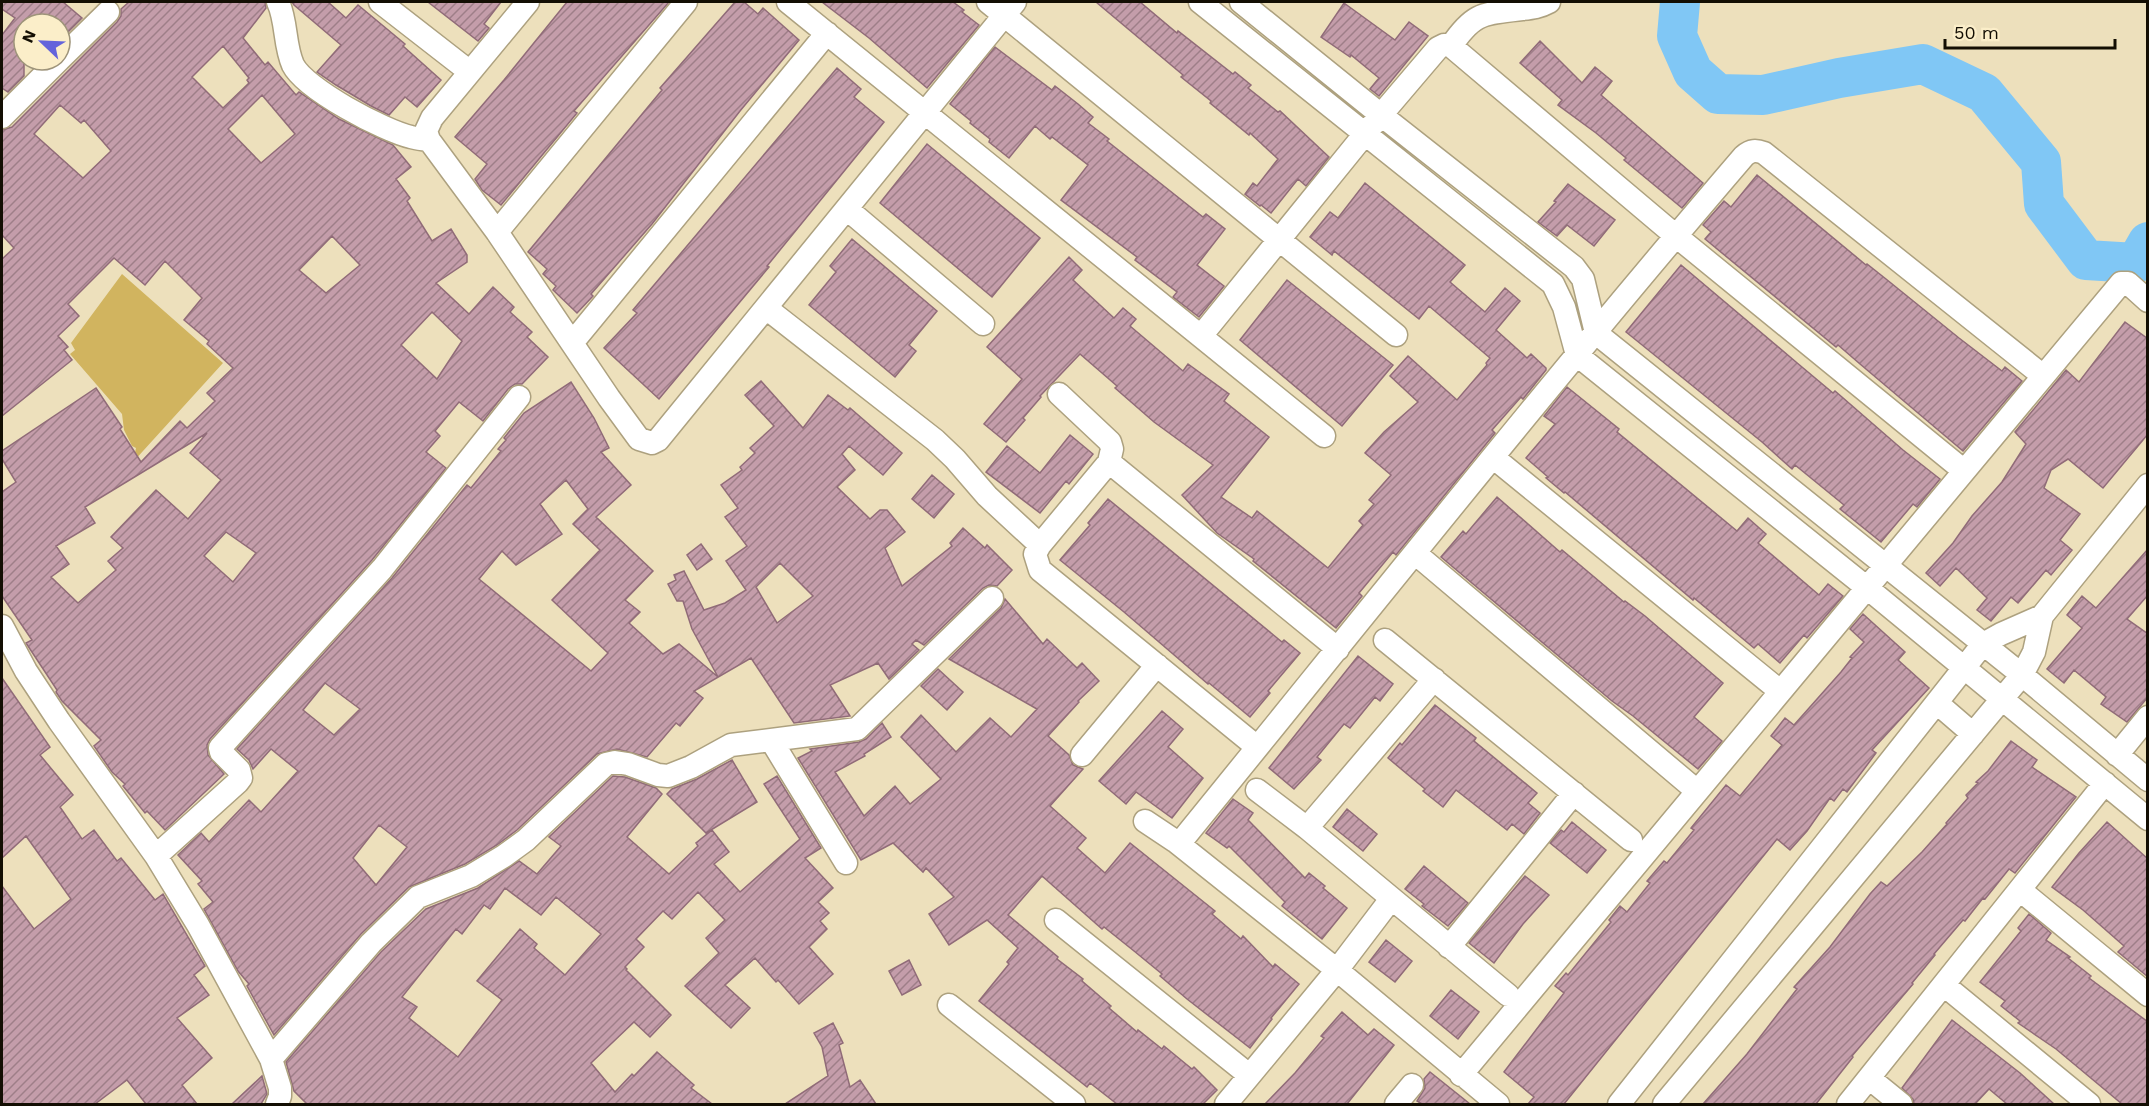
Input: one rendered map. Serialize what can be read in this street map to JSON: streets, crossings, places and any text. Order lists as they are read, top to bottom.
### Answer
{
  "scale_bar": "50 m",
  "north": "top left"
}
